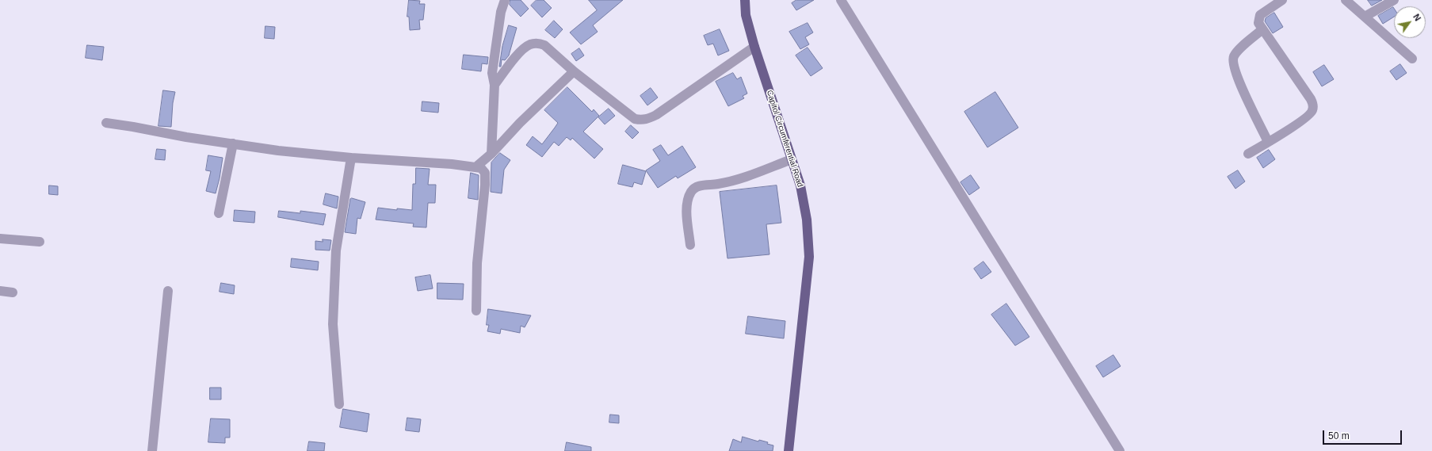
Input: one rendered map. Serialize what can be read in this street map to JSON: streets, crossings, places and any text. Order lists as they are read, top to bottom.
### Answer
{
  "streets": {
    "main road": ["Capitol Circumferential Road"]
  },
  "scale_bar": "50 m",
  "north": "top right"
}
